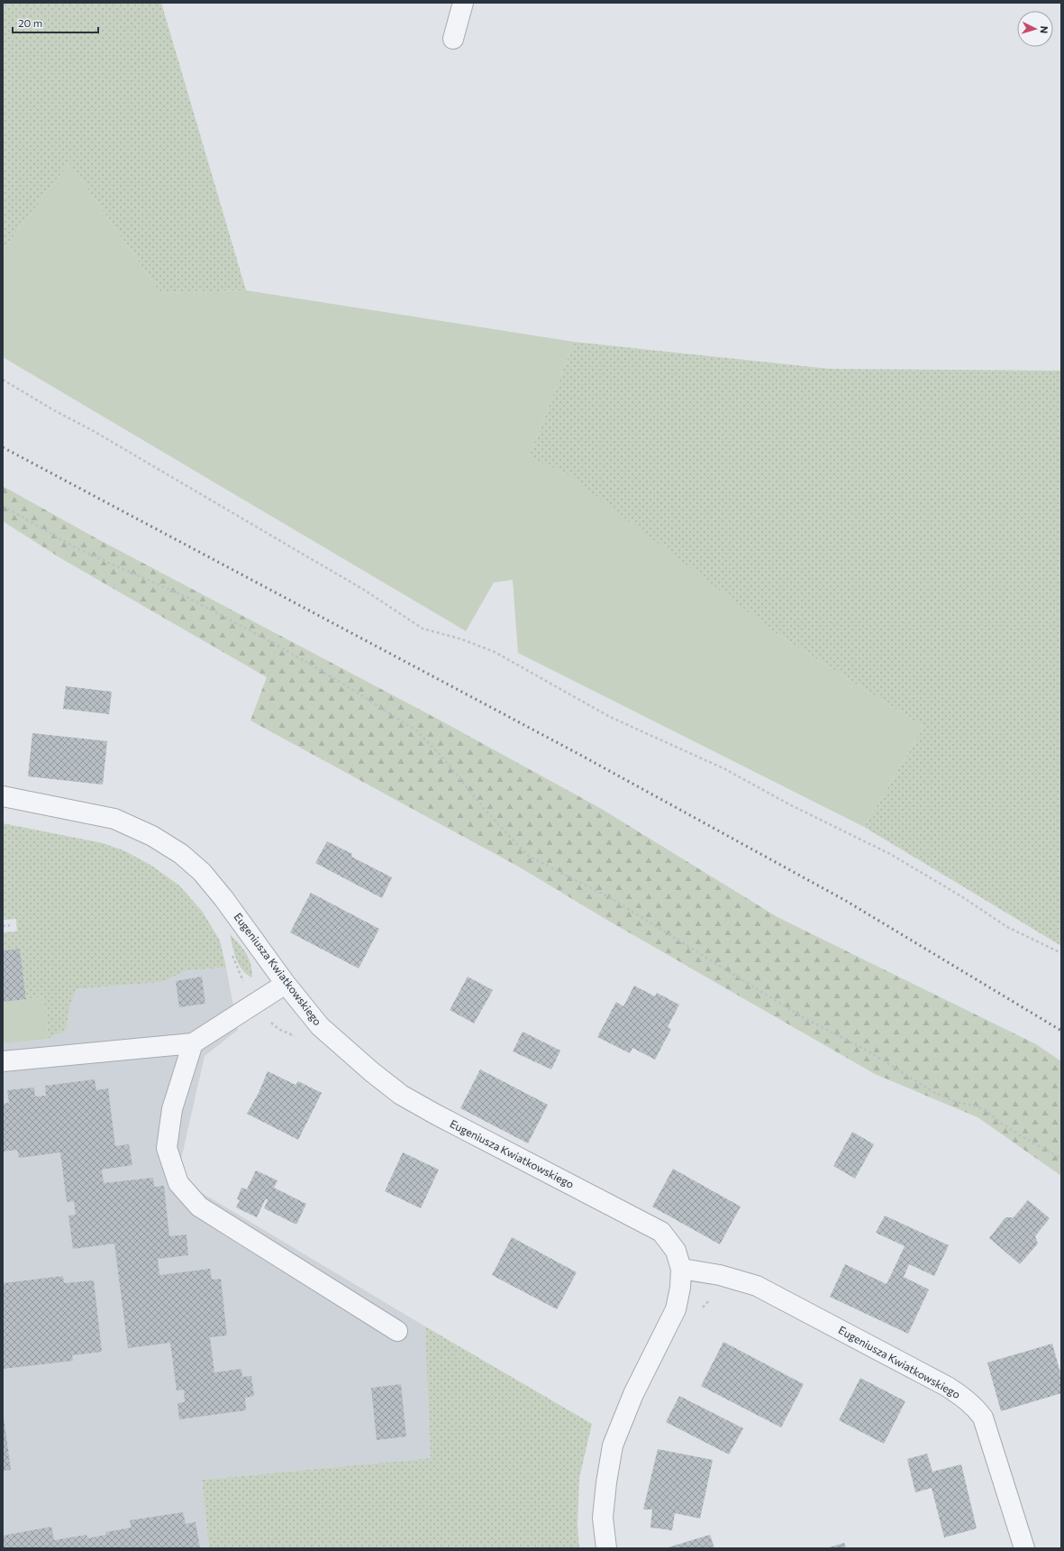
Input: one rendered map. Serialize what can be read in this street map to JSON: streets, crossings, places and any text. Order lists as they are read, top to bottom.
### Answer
{
  "streets": {
    "street": ["Eugeniusza Kwiatkowskiego"]
  },
  "scale_bar": "20 m",
  "north": "right"
}
